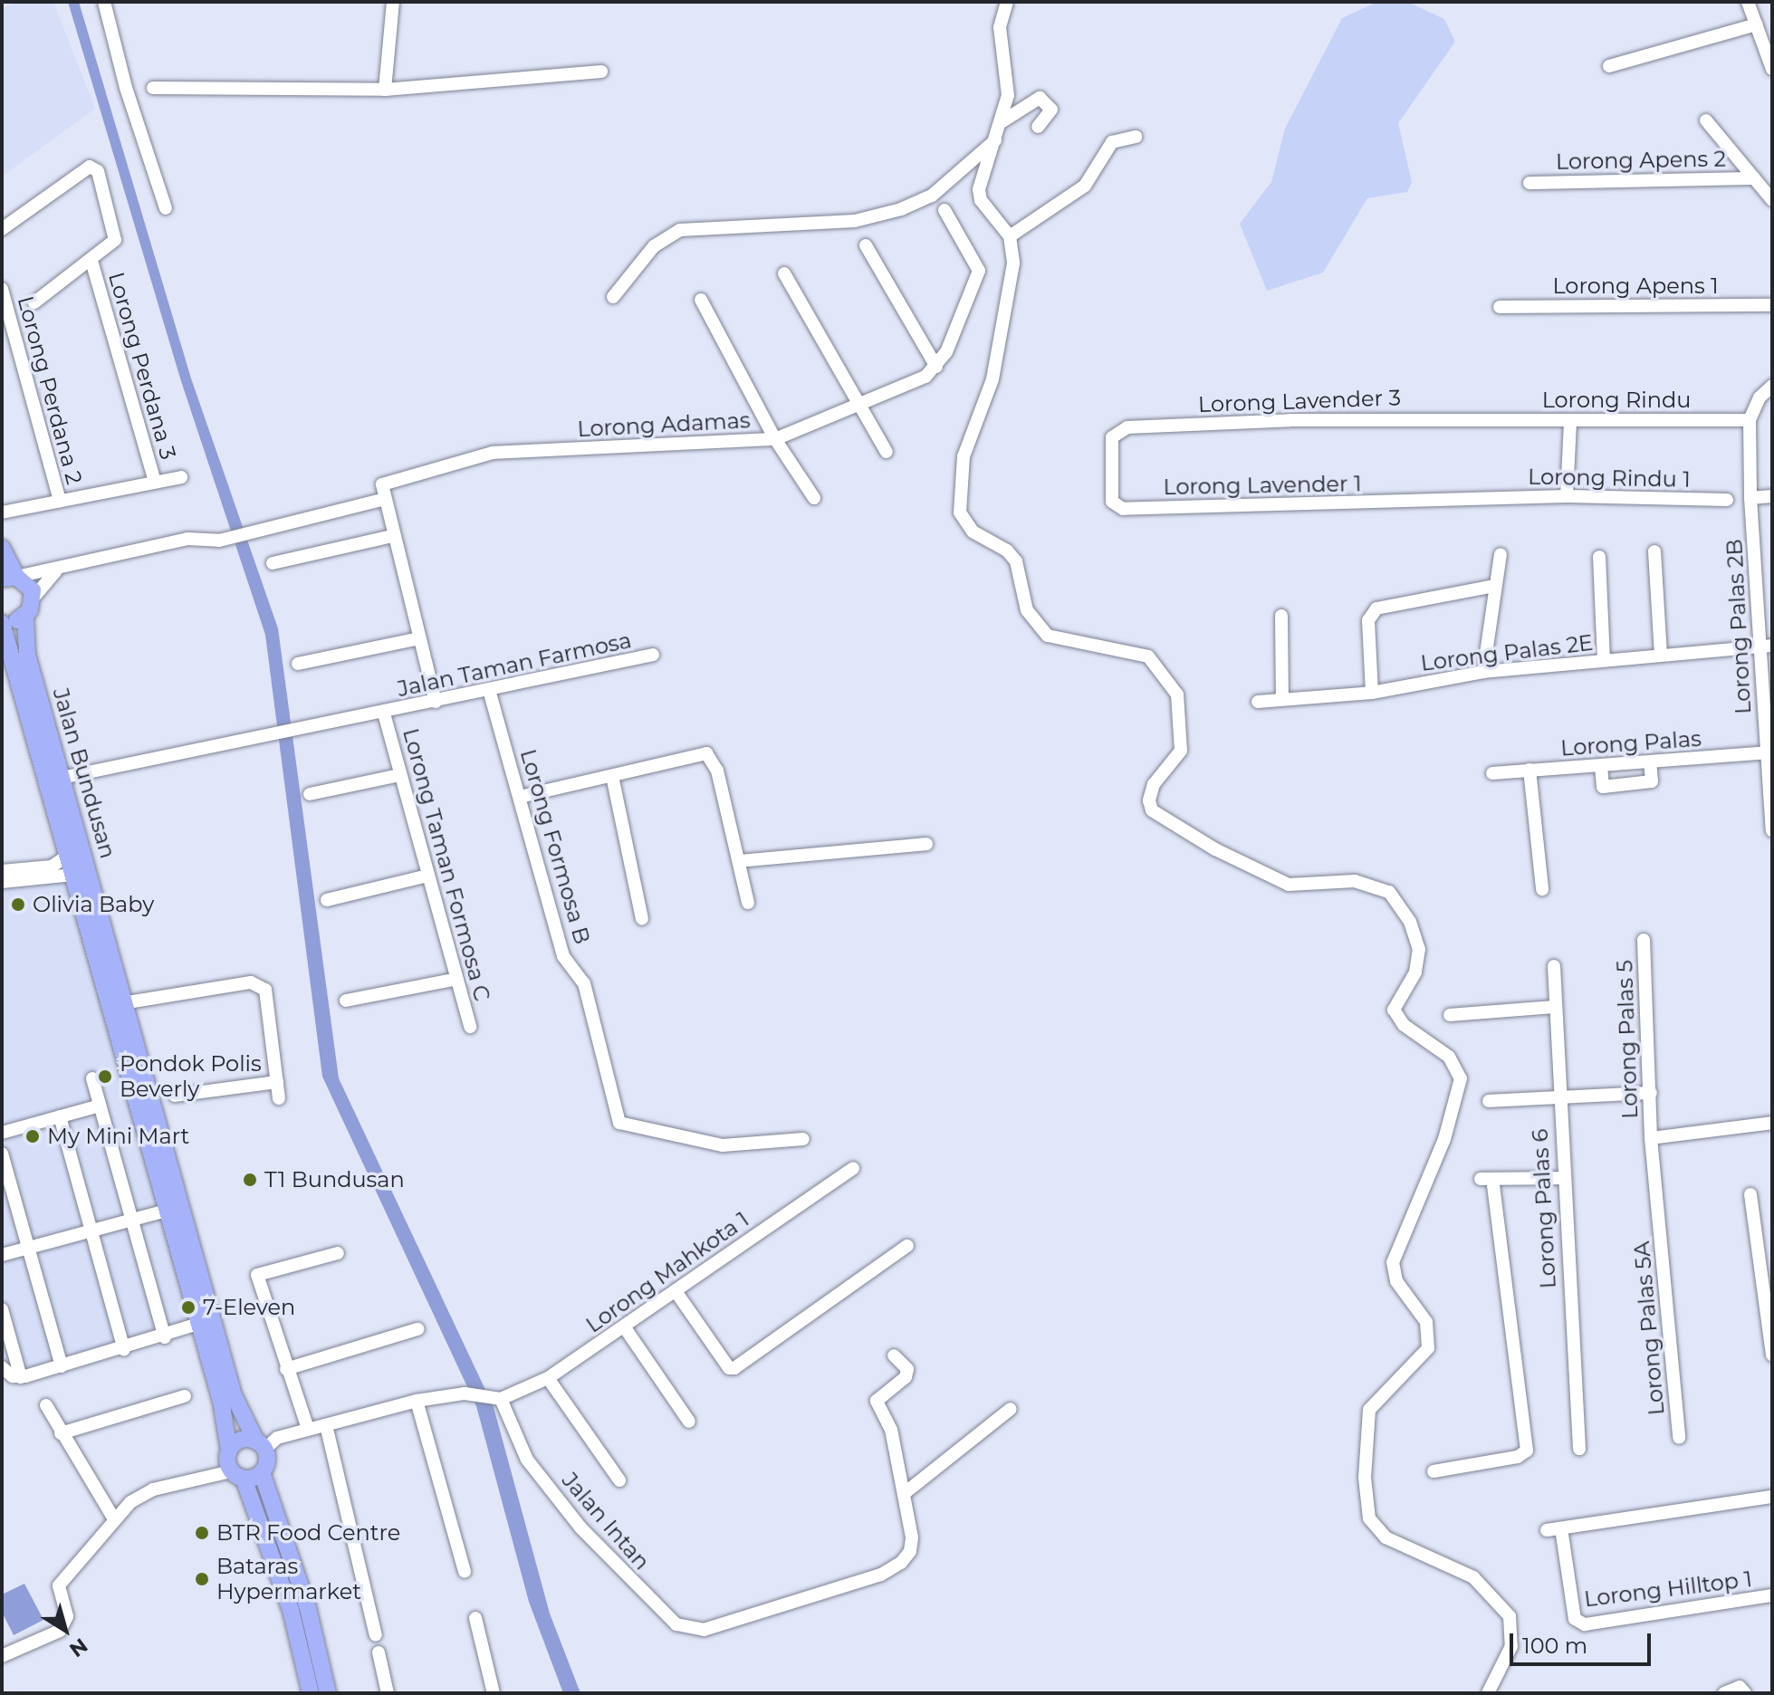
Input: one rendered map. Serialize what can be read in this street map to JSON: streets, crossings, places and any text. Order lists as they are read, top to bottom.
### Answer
{
  "streets": {
    "main road": ["Jalan Bundusan"],
    "street": [
      "Lorong Apens 2",
      "Lorong Apens 1",
      "Lorong Perdana 3",
      "Lorong Perdana 2",
      "Lorong Rindu",
      "Lorong Lavender 3",
      "Lorong Adamas",
      "Lorong Rindu 1",
      "Lorong Lavender 1",
      "Lorong Palas 2B",
      "Lorong Palas 2E",
      "Jalan Taman Farmosa",
      "Lorong Palas",
      "Lorong Formosa B",
      "Lorong Taman Formosa C",
      "Lorong Palas 5",
      "Lorong Palas 6",
      "Lorong Mahkota 1",
      "Lorong Palas 5A",
      "Jalan Intan",
      "Lorong Hilltop 1"
    ]
  },
  "crossings": [
    ["Lorong Rindu", "Lorong Lavender 3"],
    ["Lorong Rindu", "Lorong Palas 2B"],
    ["Lorong Lavender 3", "Lorong Lavender 1"],
    ["Lorong Rindu 1", "Lorong Lavender 1"],
    ["Lorong Palas 2B", "Lorong Palas 2E"],
    ["Lorong Palas 2B", "Lorong Palas"],
    ["Jalan Taman Farmosa", "Jalan Bundusan"],
    ["Jalan Taman Farmosa", "Lorong Formosa B"],
    ["Jalan Taman Farmosa", "Lorong Taman Formosa C"],
    ["Lorong Palas 5", "Lorong Palas 5A"],
    ["Lorong Mahkota 1", "Jalan Intan"]
  ],
  "places": [
    "Olivia Baby",
    "Pondok Polis Beverly",
    "My Mini Mart",
    "T1 Bundusan",
    "7-Eleven",
    "BTR Food Centre",
    "Bataras Hypermarket"
  ],
  "scale_bar": "100 m",
  "north": "bottom right"
}
